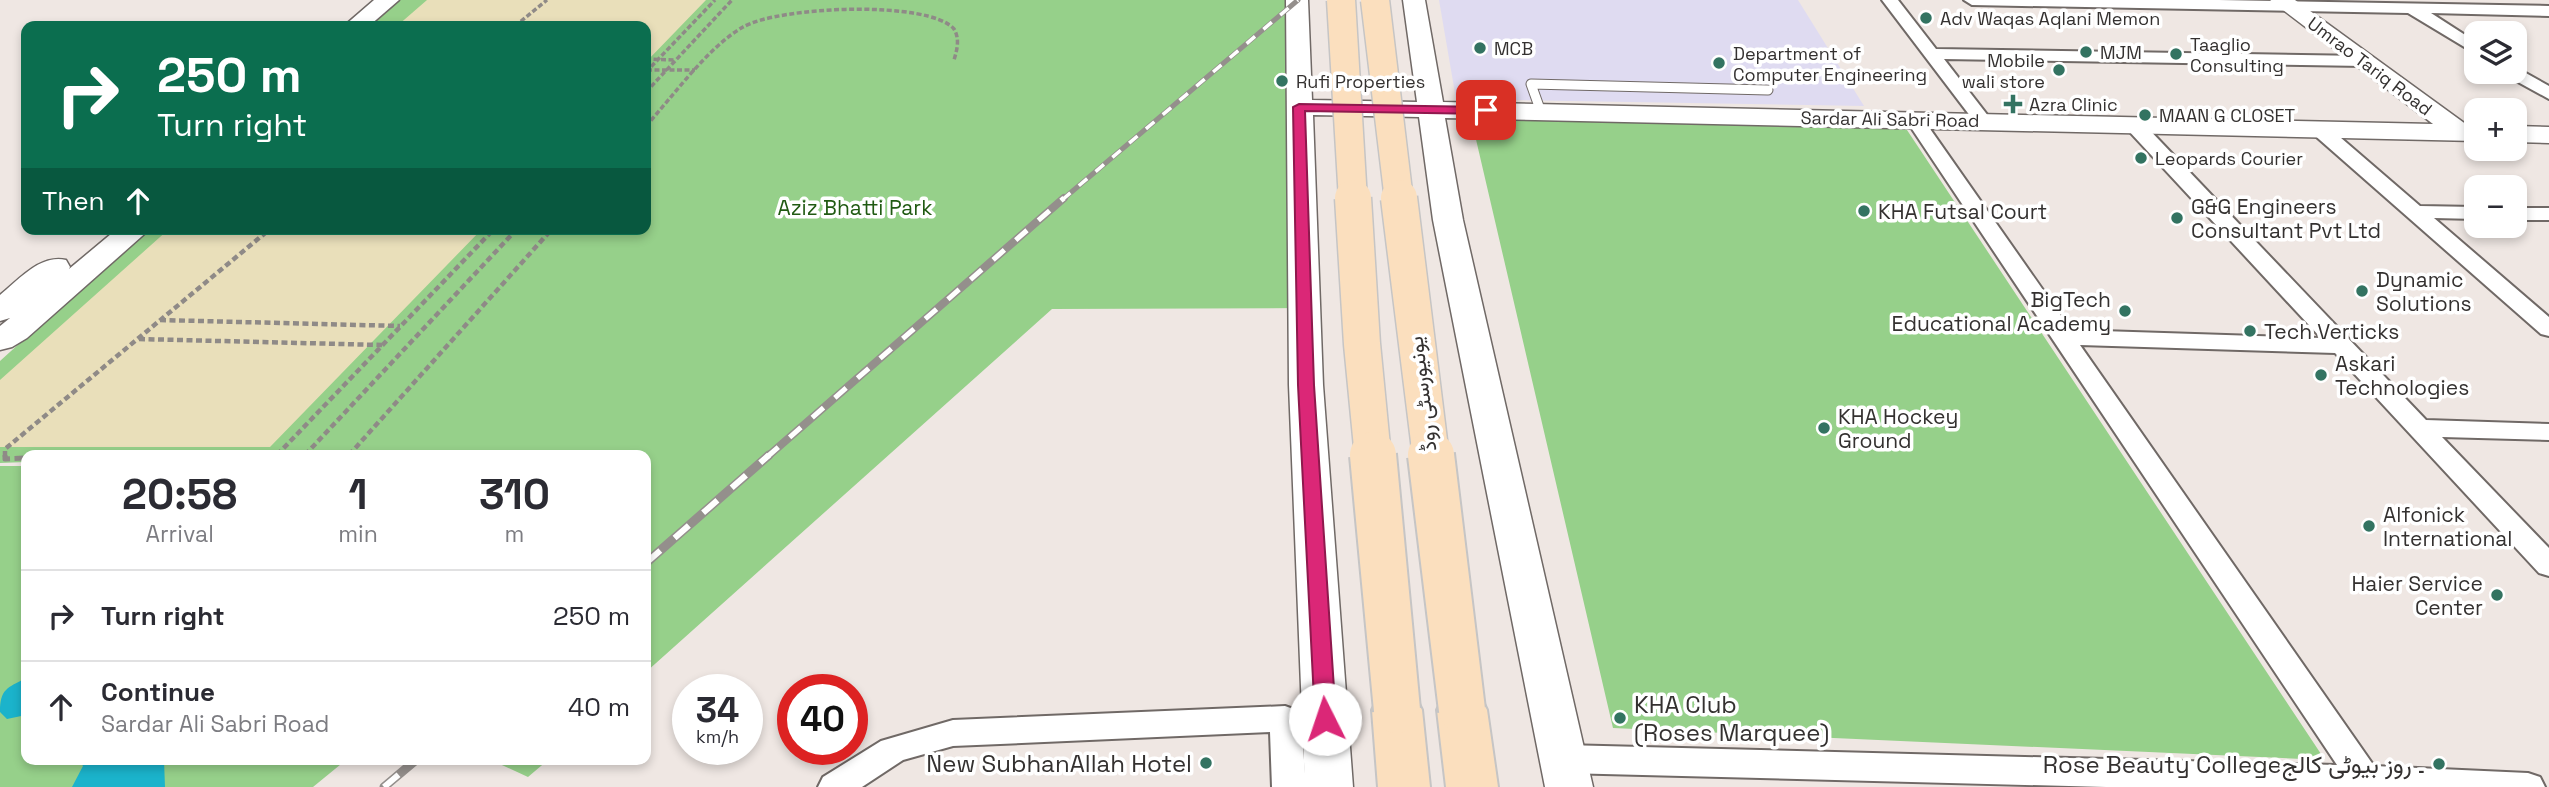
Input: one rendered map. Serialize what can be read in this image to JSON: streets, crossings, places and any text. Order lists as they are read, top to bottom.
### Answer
{
  "streets": {
    "main road": ["یونیورسٹی روڈ"],
    "street": ["Umrao Tariq Road", "Sardar Ali Sabri Road"]
  },
  "parks": ["Aziz Bhatti Park"],
  "places": {
    "other": [
      "Adv Waqas Aqlani Memon",
      "MCB",
      "MJM",
      "Taaglio Consulting",
      "Department of Computer Engineering",
      "Mobile wali store",
      "Rufi Properties",
      "MAAN G CLOSET",
      "Leopards Courier",
      "KHA Futsal Court",
      "G&G Engineers Consultant Pvt Ltd",
      "Dynamic Solutions",
      "BigTech Educational Academy",
      "Tech Verticks",
      "Askari Technologies",
      "KHA Hockey Ground",
      "Alfonick International",
      "Haier Service Center",
      "KHA Club (Roses Marquee)",
      "New SubhanAllah Hotel",
      "Rose Beauty College۔ روز بیوٹی کالج"
    ],
    "health": ["Azra Clinic"]
  },
  "page": {
    "map_buttons": ["+", "−"],
    "turn": ["250 m", "Turn right"],
    "then": "Then",
    "eta": [
      "20:58",
      "Arrival",
      "1",
      "min",
      "310",
      "m"
    ],
    "list": [
      {
        "name": "Turn right",
        "value": "250 m"
      },
      {
        "name": "Continue",
        "note": "Sardar Ali Sabri Road",
        "value": "40 m"
      }
    ],
    "speed": "34 km/h",
    "limit": "40"
  }
}
